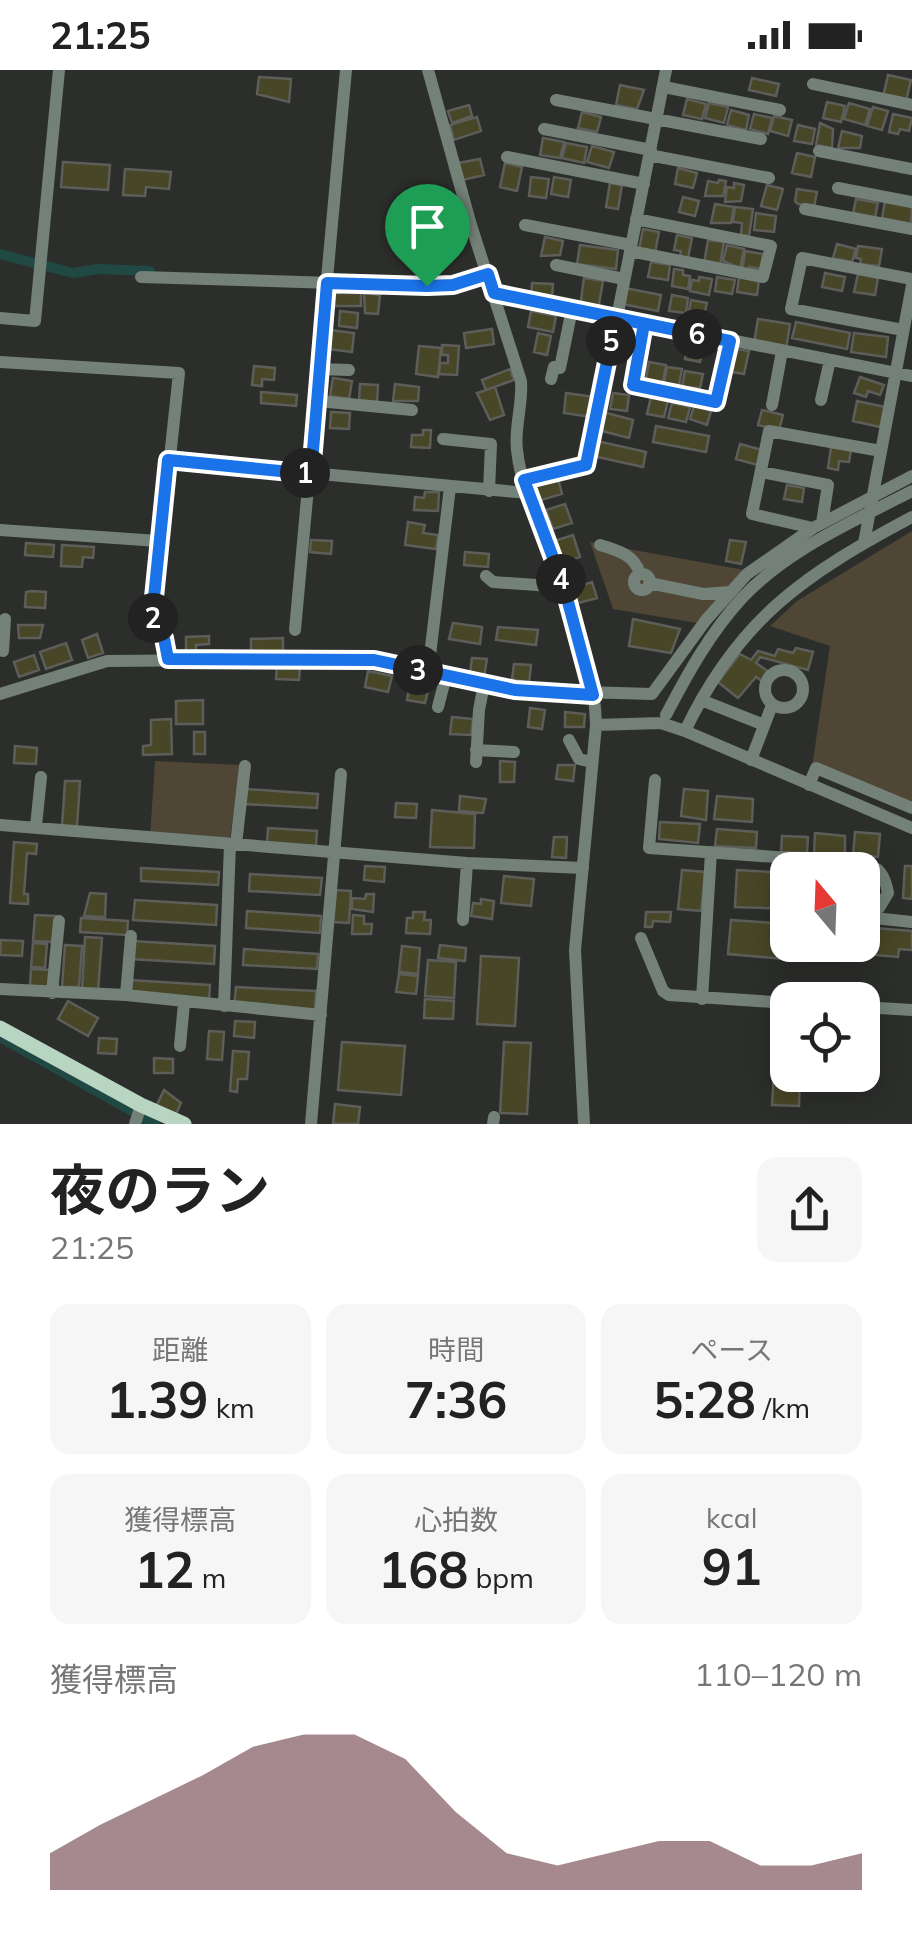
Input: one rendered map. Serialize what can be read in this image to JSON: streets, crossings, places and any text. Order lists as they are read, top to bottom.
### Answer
{
  "north": "top",
  "page": {
    "status": "21:25",
    "pins": [
      "6",
      "5",
      "1",
      "4",
      "2",
      "3"
    ],
    "heading": ["夜のラン", "21:25"],
    "stats": [
      ["距離", "1.39 km"],
      ["時間", "7:36"],
      ["ペース", "5:28 /km"],
      ["獲得標高", "12 m"],
      ["心拍数", "168 bpm"],
      ["kcal", "91"]
    ],
    "chart": ["獲得標高", "110–120 m"]
  }
}
